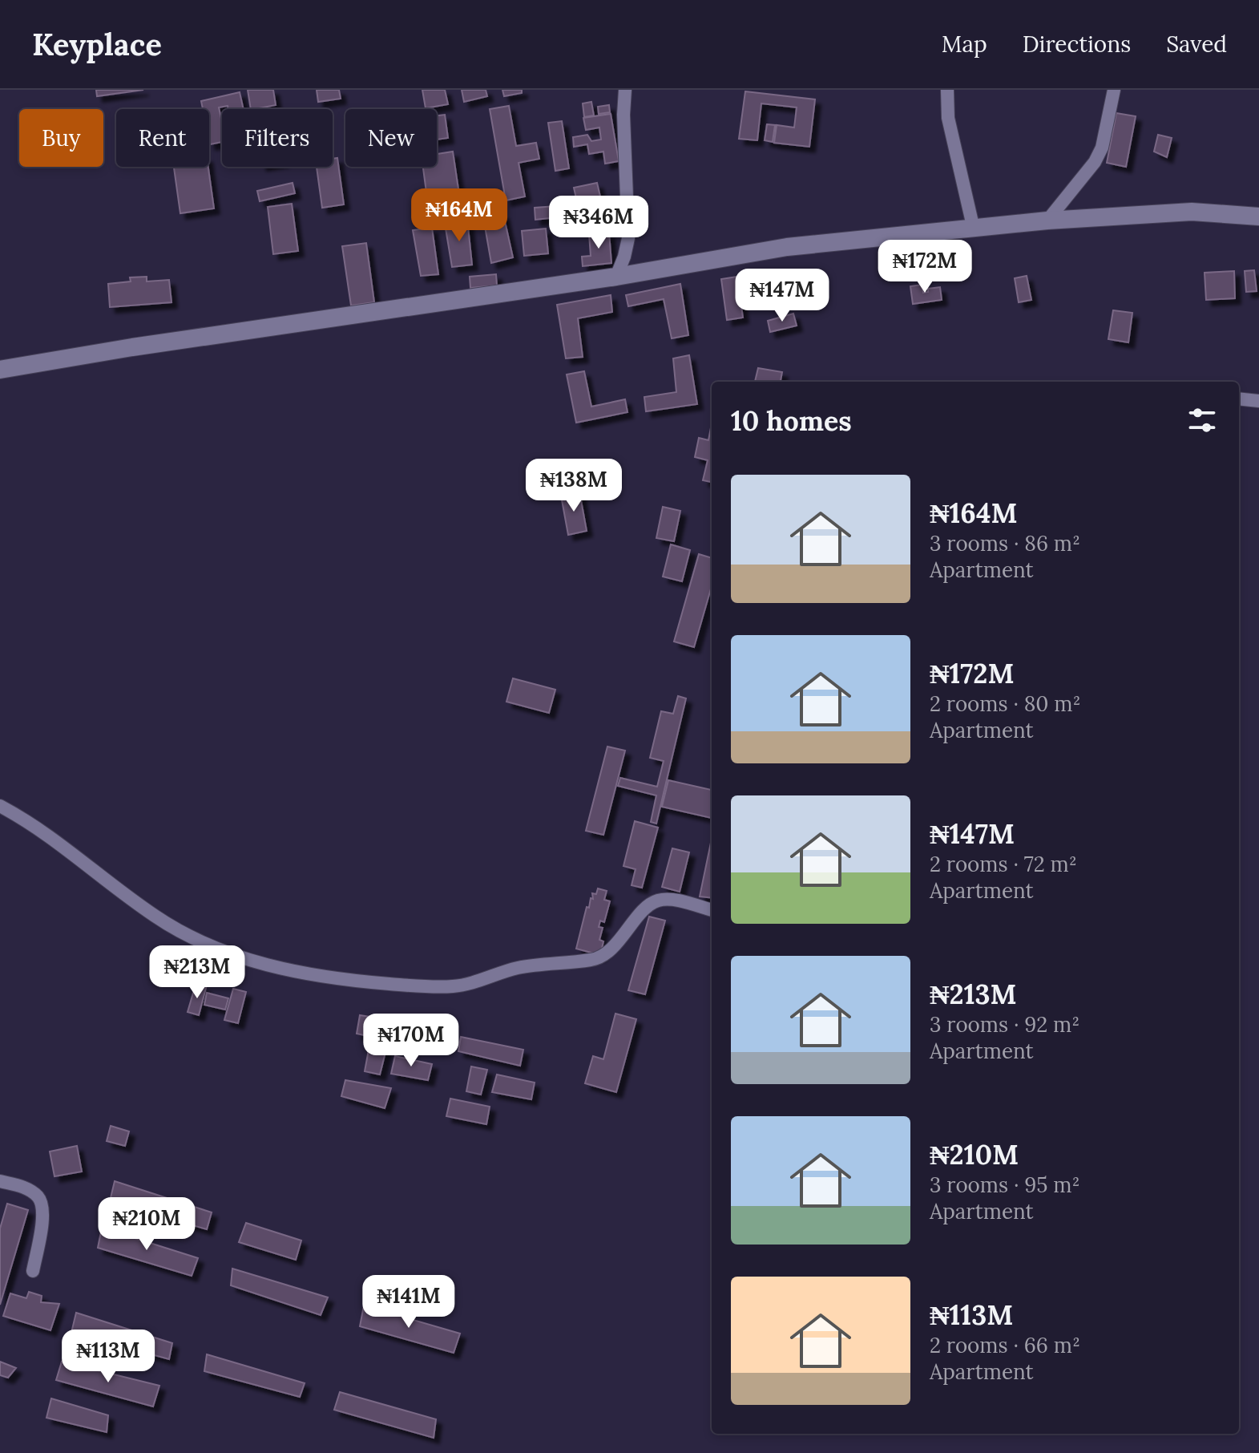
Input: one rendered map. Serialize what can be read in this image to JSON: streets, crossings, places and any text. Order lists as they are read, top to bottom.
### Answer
{
  "page": {
    "header": "Keyplace",
    "nav": ["Map", "Directions", "Saved"],
    "chip": [
      "Buy",
      "Rent",
      "Filters",
      "New"
    ],
    "price": [
      "₦164M",
      "₦346M",
      "₦172M",
      "₦147M",
      "₦138M",
      "₦213M",
      "₦170M",
      "₦210M",
      "₦141M",
      "₦113M"
    ],
    "heading": "10 homes",
    "list": [
      {
        "name": "₦164M",
        "note": "3 rooms · 86 m² · Apartment"
      },
      {
        "name": "₦172M",
        "note": "2 rooms · 80 m² · Apartment"
      },
      {
        "name": "₦147M",
        "note": "2 rooms · 72 m² · Apartment"
      },
      {
        "name": "₦213M",
        "note": "3 rooms · 92 m² · Apartment"
      },
      {
        "name": "₦210M",
        "note": "3 rooms · 95 m² · Apartment"
      },
      {
        "name": "₦113M",
        "note": "2 rooms · 66 m² · Apartment"
      }
    ]
  }
}
